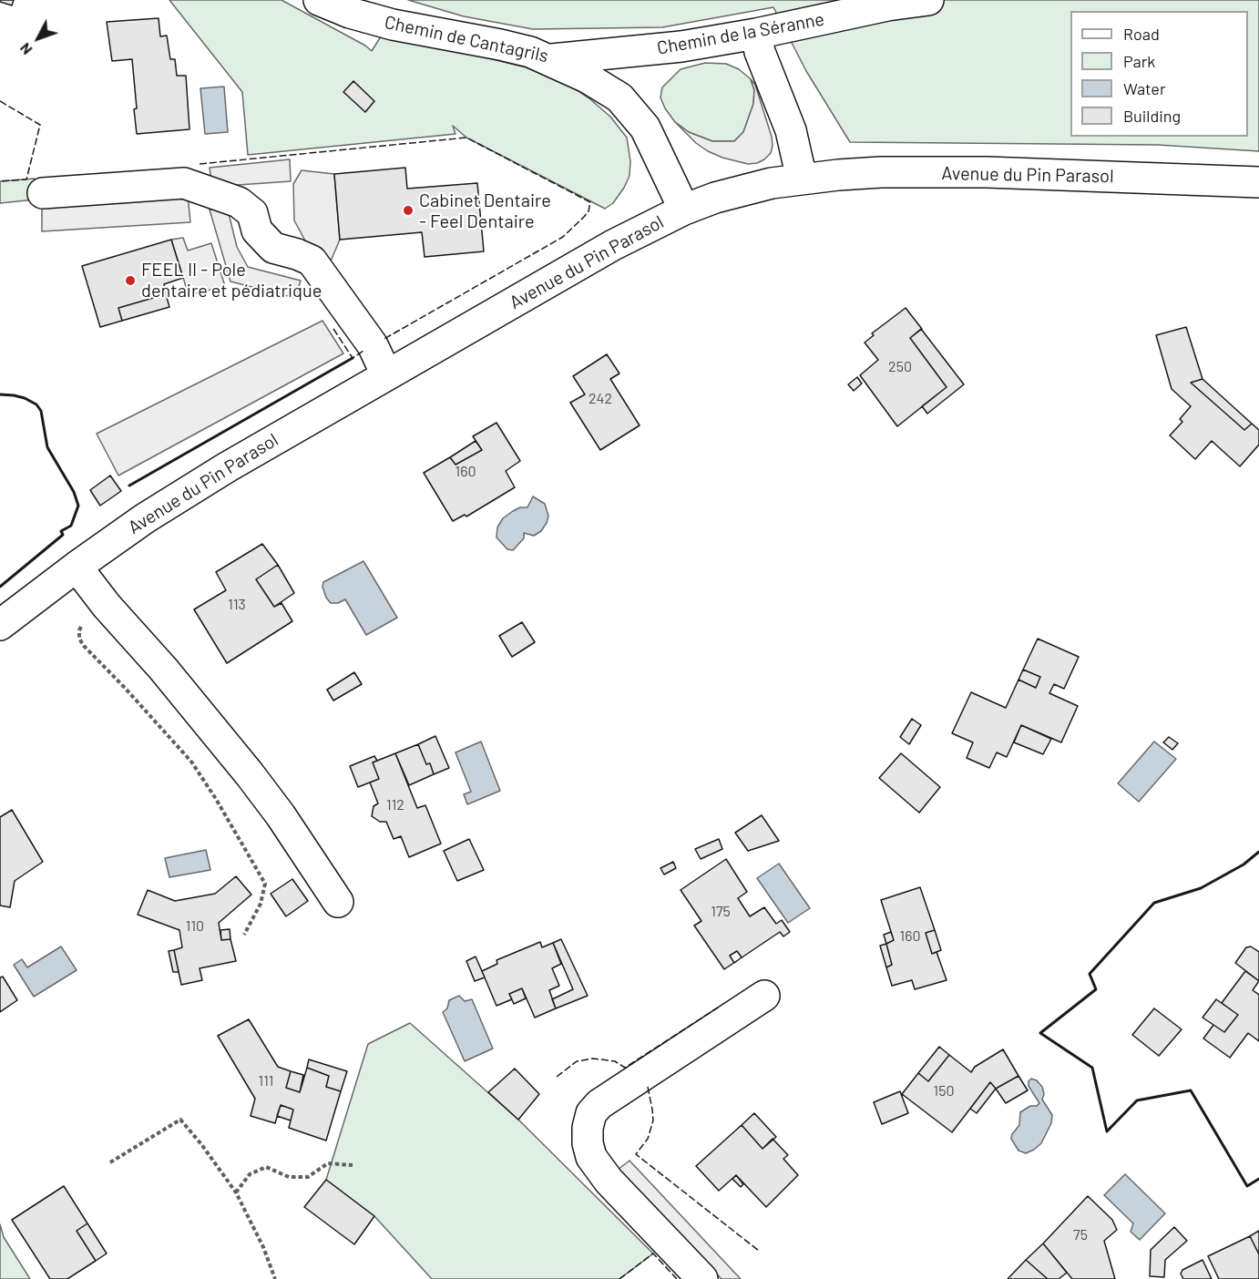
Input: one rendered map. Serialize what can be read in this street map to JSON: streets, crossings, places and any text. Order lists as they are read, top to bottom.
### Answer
{
  "streets": {
    "street": ["Chemin de la Séranne", "Chemin de Cantagrils", "Avenue du Pin Parasol"]
  },
  "crossings": [
    ["Chemin de la Séranne", "Chemin de Cantagrils"]
  ],
  "places": ["Cabinet Dentaire - Feel Dentaire", "FEEL II - Pole dentaire et pédiatrique"],
  "house_numbers": [
    "250",
    "242",
    "160",
    "113",
    "112",
    "175",
    "110",
    "160",
    "111",
    "150",
    "75"
  ],
  "legend": [
    "Road",
    "Park",
    "Water",
    "Building"
  ],
  "north": "bottom left"
}
